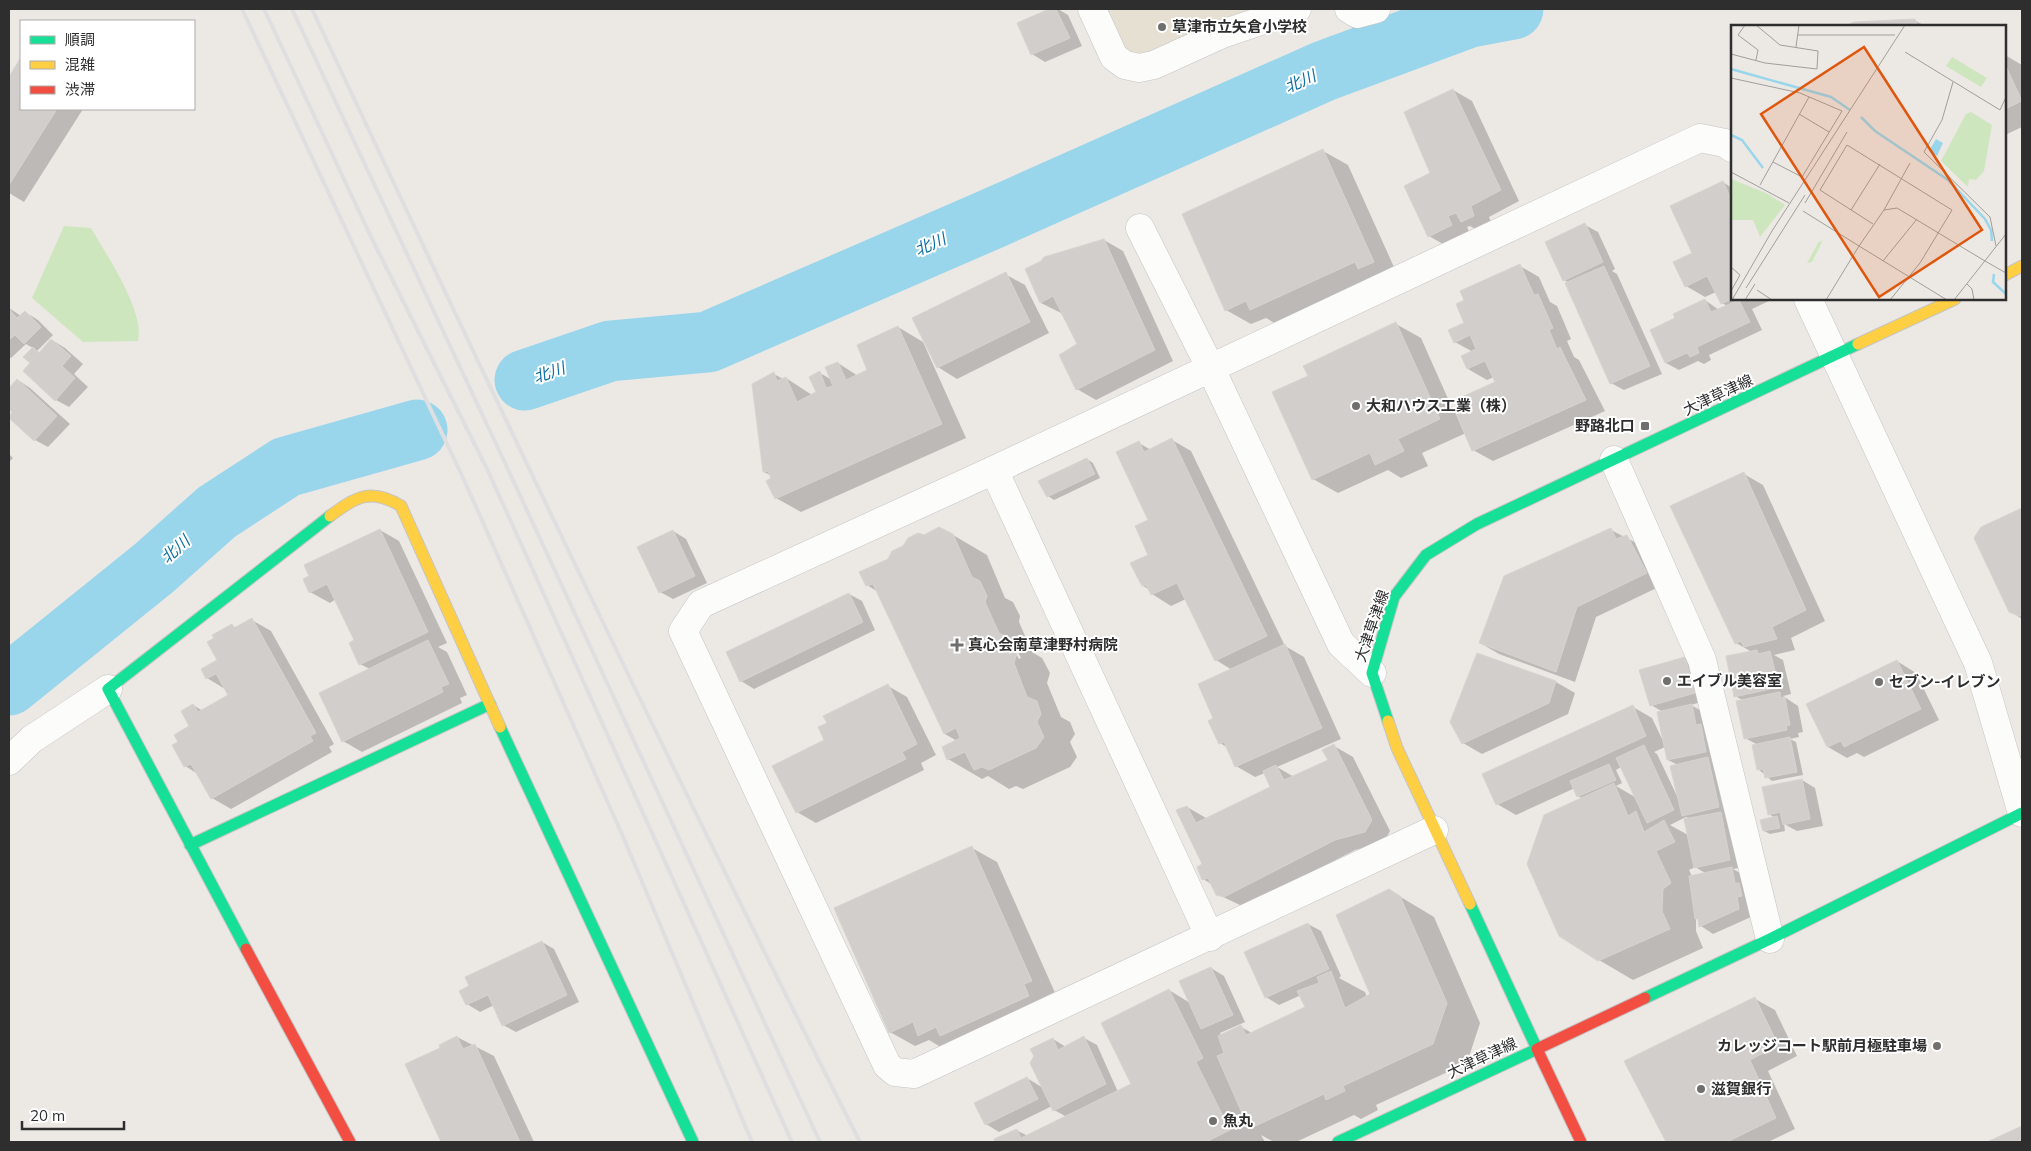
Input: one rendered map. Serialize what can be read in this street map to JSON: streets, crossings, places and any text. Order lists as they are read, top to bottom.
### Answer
{
  "streets": {
    "street": ["大津草津線"]
  },
  "water": ["北川"],
  "places": {
    "other": [
      "草津市立矢倉小学校",
      "大和ハウス工業（株）",
      "エイブル美容室",
      "セブン-イレブン",
      "カレッジコート駅前月極駐車場",
      "滋賀銀行",
      "魚丸"
    ],
    "transit": ["野路北口"],
    "health": ["真心会南草津野村病院"]
  },
  "legend": ["順調", "混雑", "渋滞"],
  "scale_bar": "20 m"
}
